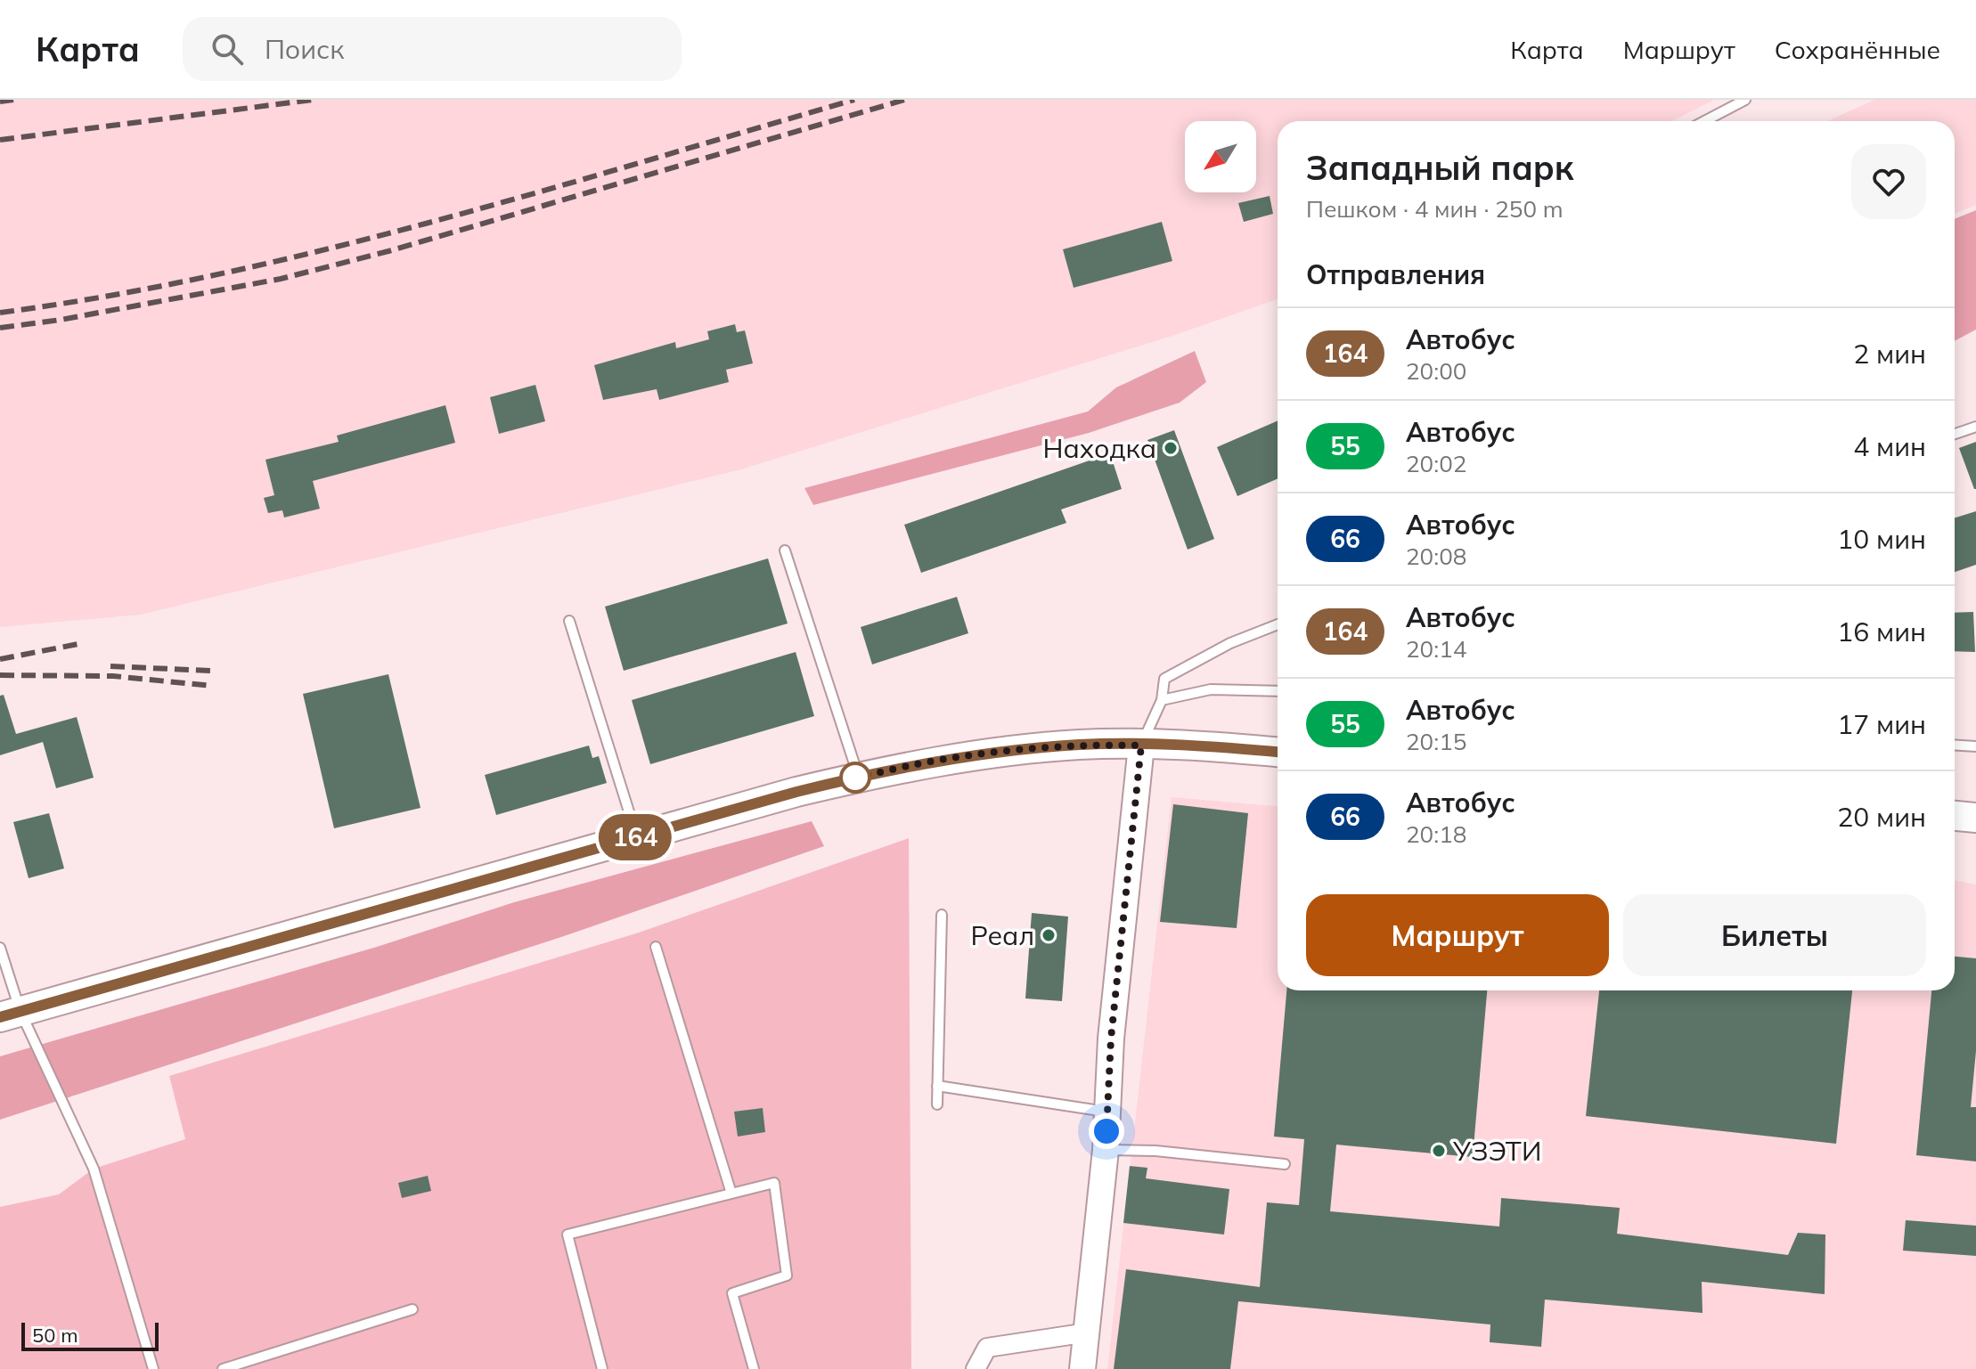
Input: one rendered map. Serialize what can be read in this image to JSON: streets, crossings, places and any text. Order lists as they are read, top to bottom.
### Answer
{
  "places": ["Находка", "Реал", "УЗЭТИ"],
  "lines": ["bus line 164"],
  "scale_bar": "50 m",
  "north": "bottom left",
  "page": {
    "header": "Карта",
    "search": "Поиск",
    "nav": ["Карта", "Маршрут", "Сохранённые"],
    "on_map": "164",
    "heading": [
      ["Западный парк", "Пешком · 4 мин · 250 m"],
      "Отправления"
    ],
    "list": [
      {
        "mark": "164",
        "name": "Автобус",
        "note": "20:00",
        "value": "2 мин"
      },
      {
        "mark": "55",
        "name": "Автобус",
        "note": "20:02",
        "value": "4 мин"
      },
      {
        "mark": "66",
        "name": "Автобус",
        "note": "20:08",
        "value": "10 мин"
      },
      {
        "mark": "164",
        "name": "Автобус",
        "note": "20:14",
        "value": "16 мин"
      },
      {
        "mark": "55",
        "name": "Автобус",
        "note": "20:15",
        "value": "17 мин"
      },
      {
        "mark": "66",
        "name": "Автобус",
        "note": "20:18",
        "value": "20 мин"
      }
    ],
    "buttons": ["Маршрут", "Билеты"],
    "scale": "50 m"
  }
}
